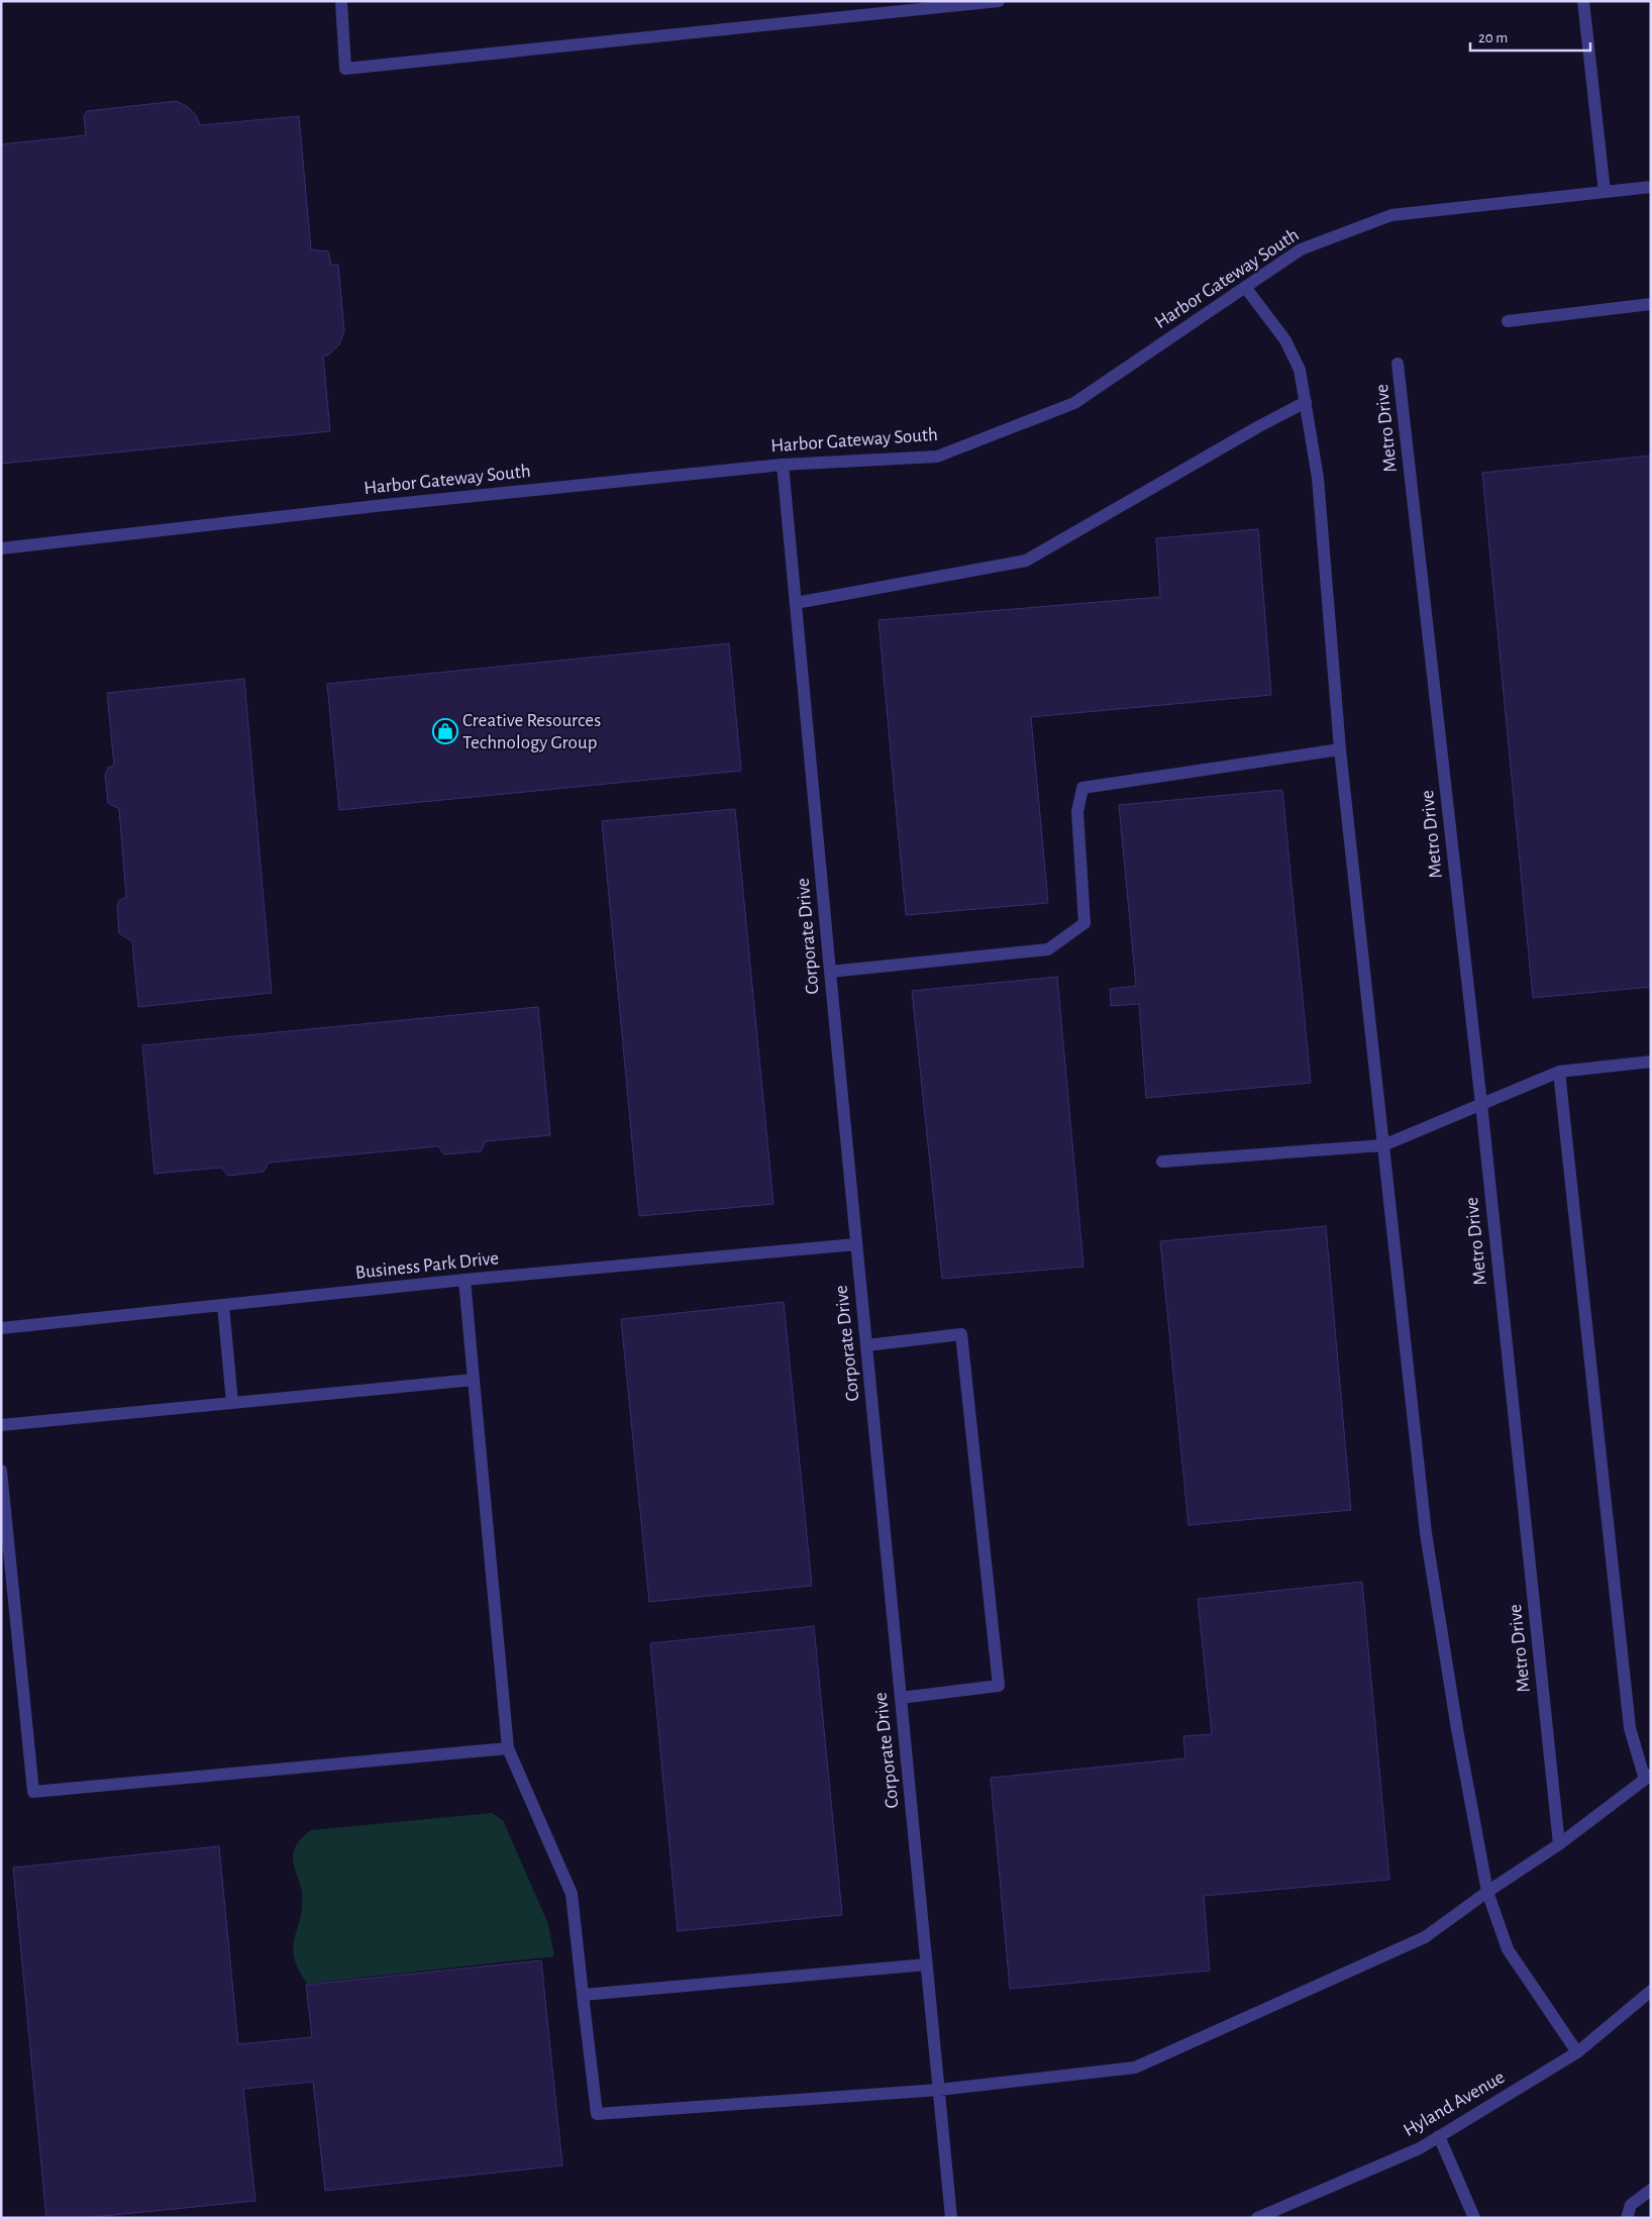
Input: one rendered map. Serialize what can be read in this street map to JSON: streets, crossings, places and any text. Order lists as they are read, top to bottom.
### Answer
{
  "streets": {
    "street": [
      "Harbor Gateway South",
      "Metro Drive",
      "Corporate Drive",
      "Business Park Drive",
      "Hyland Avenue"
    ]
  },
  "crossings": [
    ["Harbor Gateway South", "Corporate Drive"],
    ["Corporate Drive", "Business Park Drive"]
  ],
  "places": {
    "shop": ["Creative Resources Technology Group"]
  },
  "scale_bar": "20 m"
}
